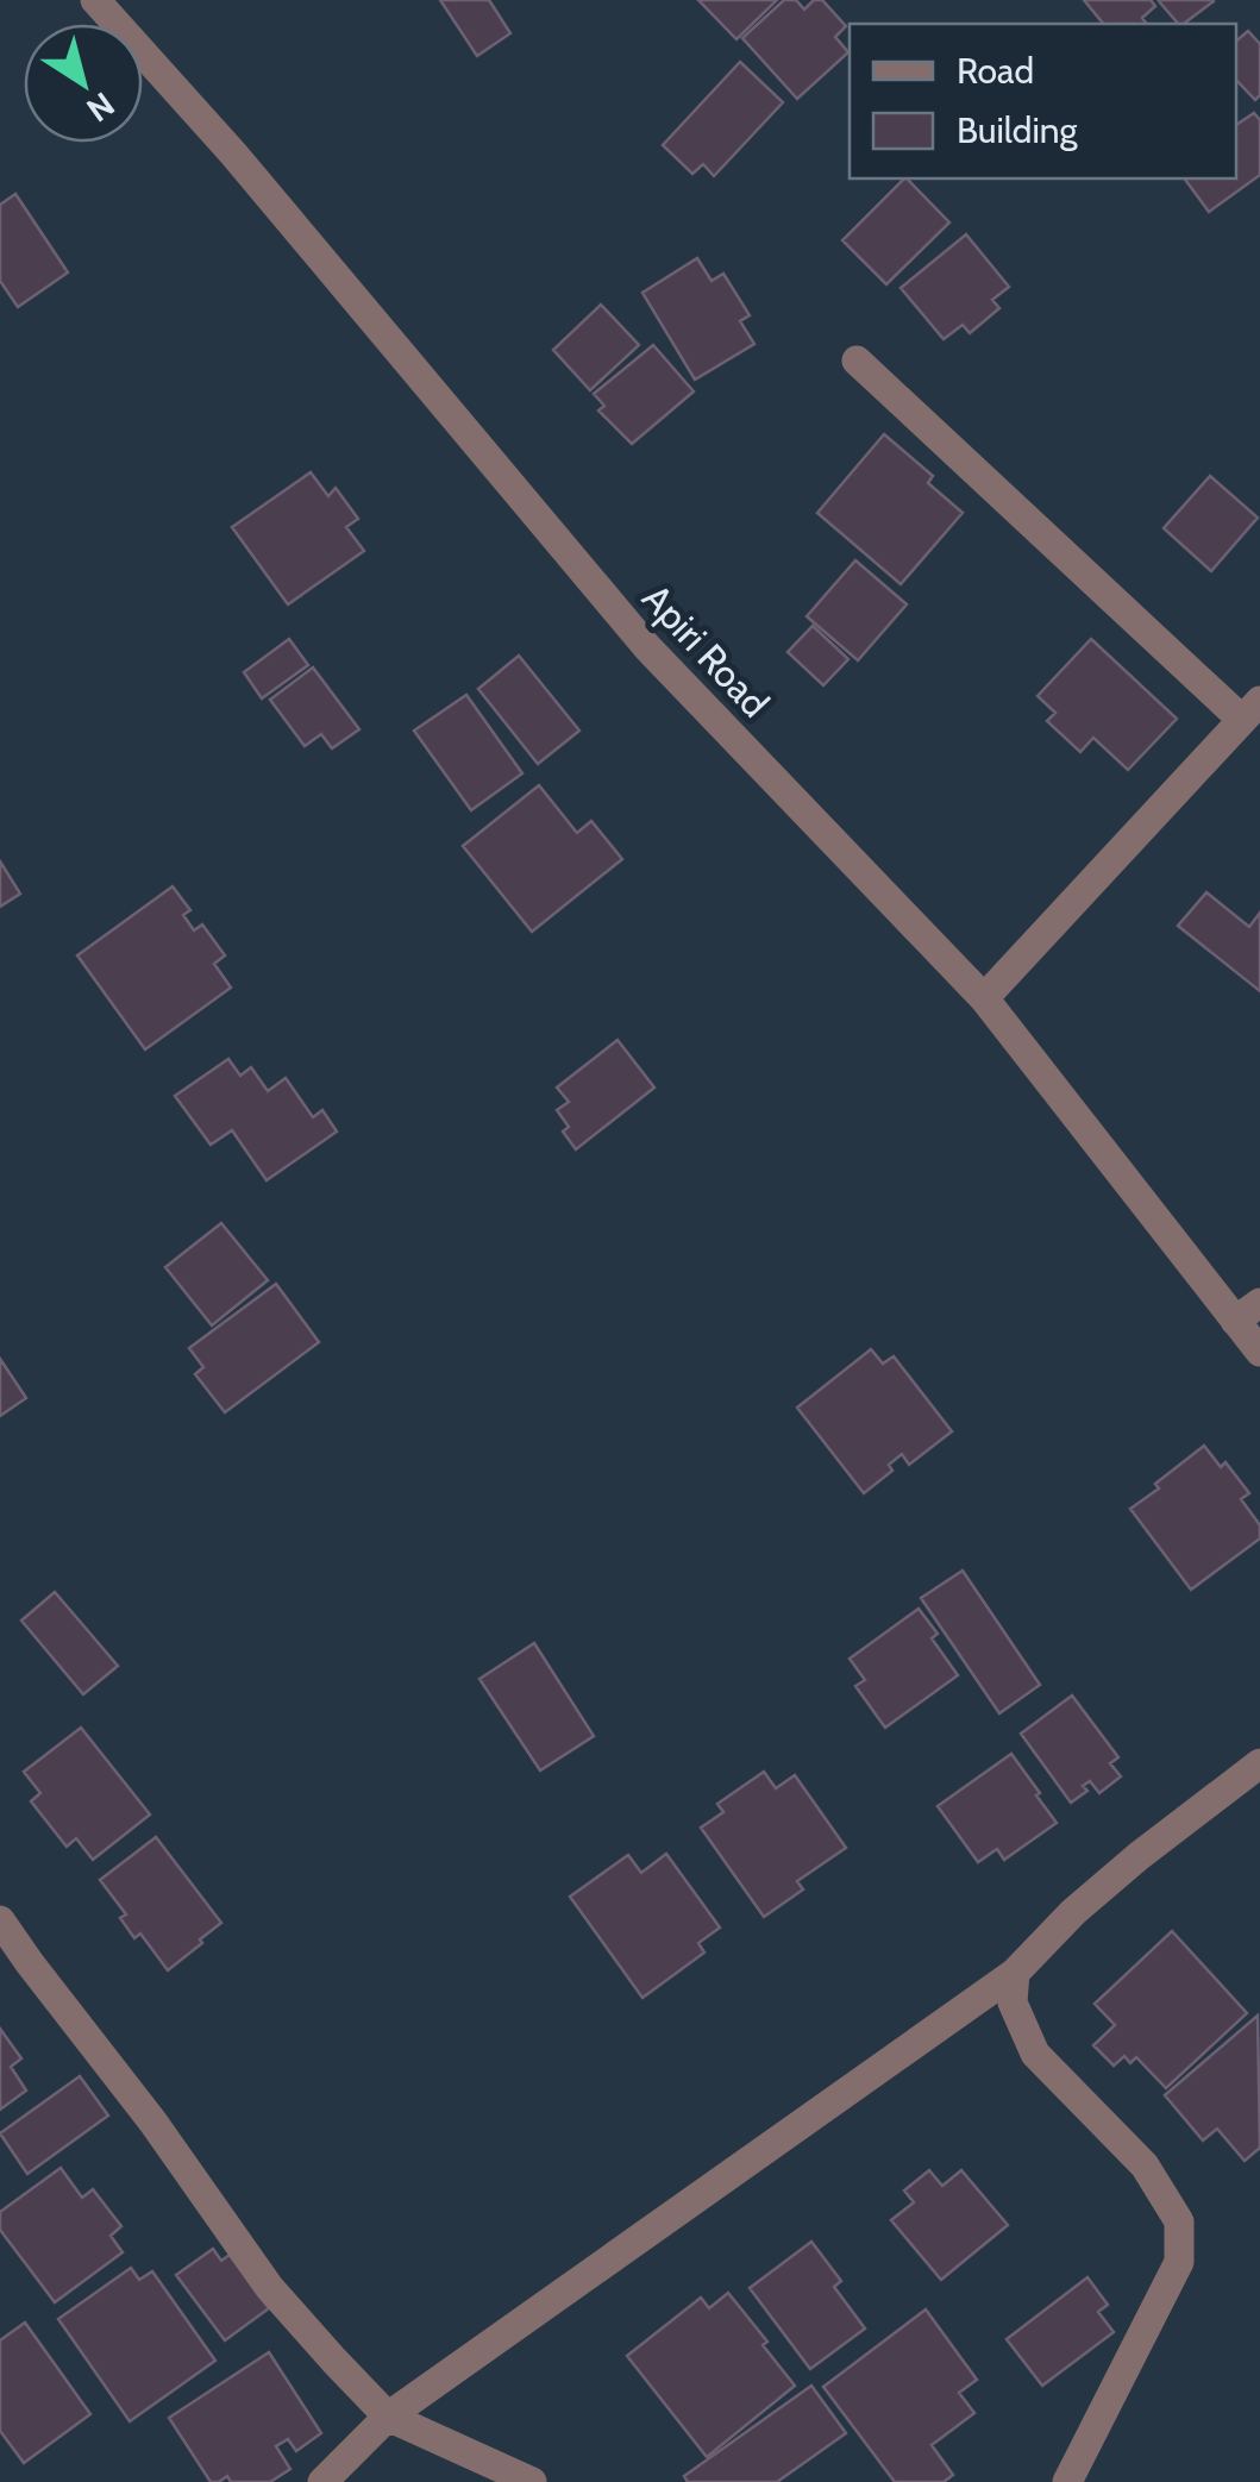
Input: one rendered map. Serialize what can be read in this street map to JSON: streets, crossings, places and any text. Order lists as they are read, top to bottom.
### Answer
{
  "streets": {
    "street": ["Apiri Road"]
  },
  "legend": ["Road", "Building"],
  "north": "bottom right"
}
